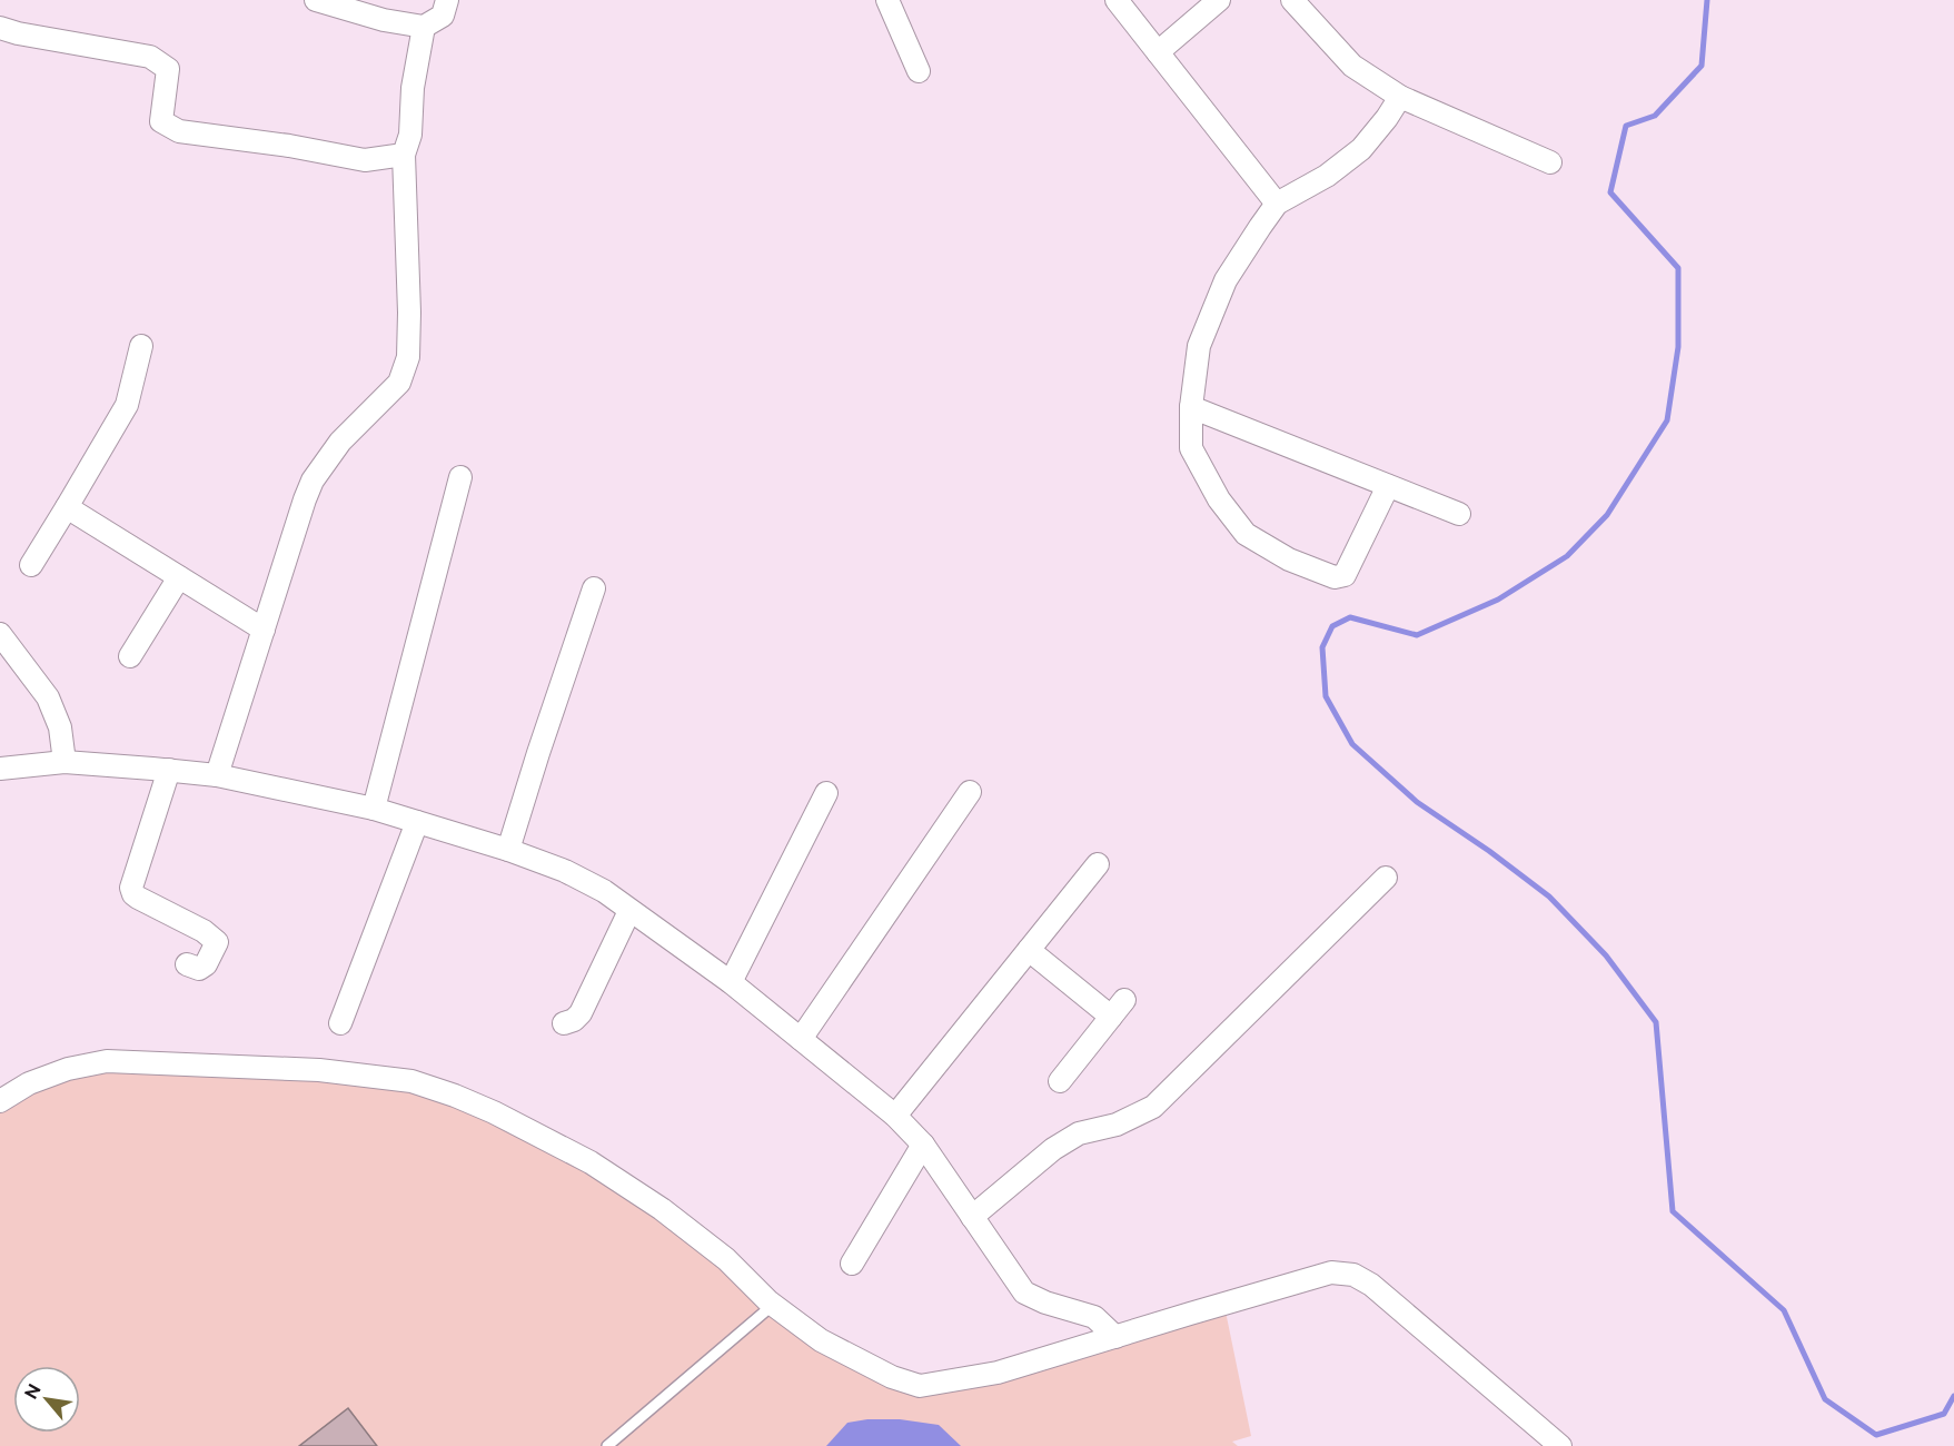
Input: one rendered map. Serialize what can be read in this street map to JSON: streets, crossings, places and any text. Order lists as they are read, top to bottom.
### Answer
{
  "north": "top left"
}
